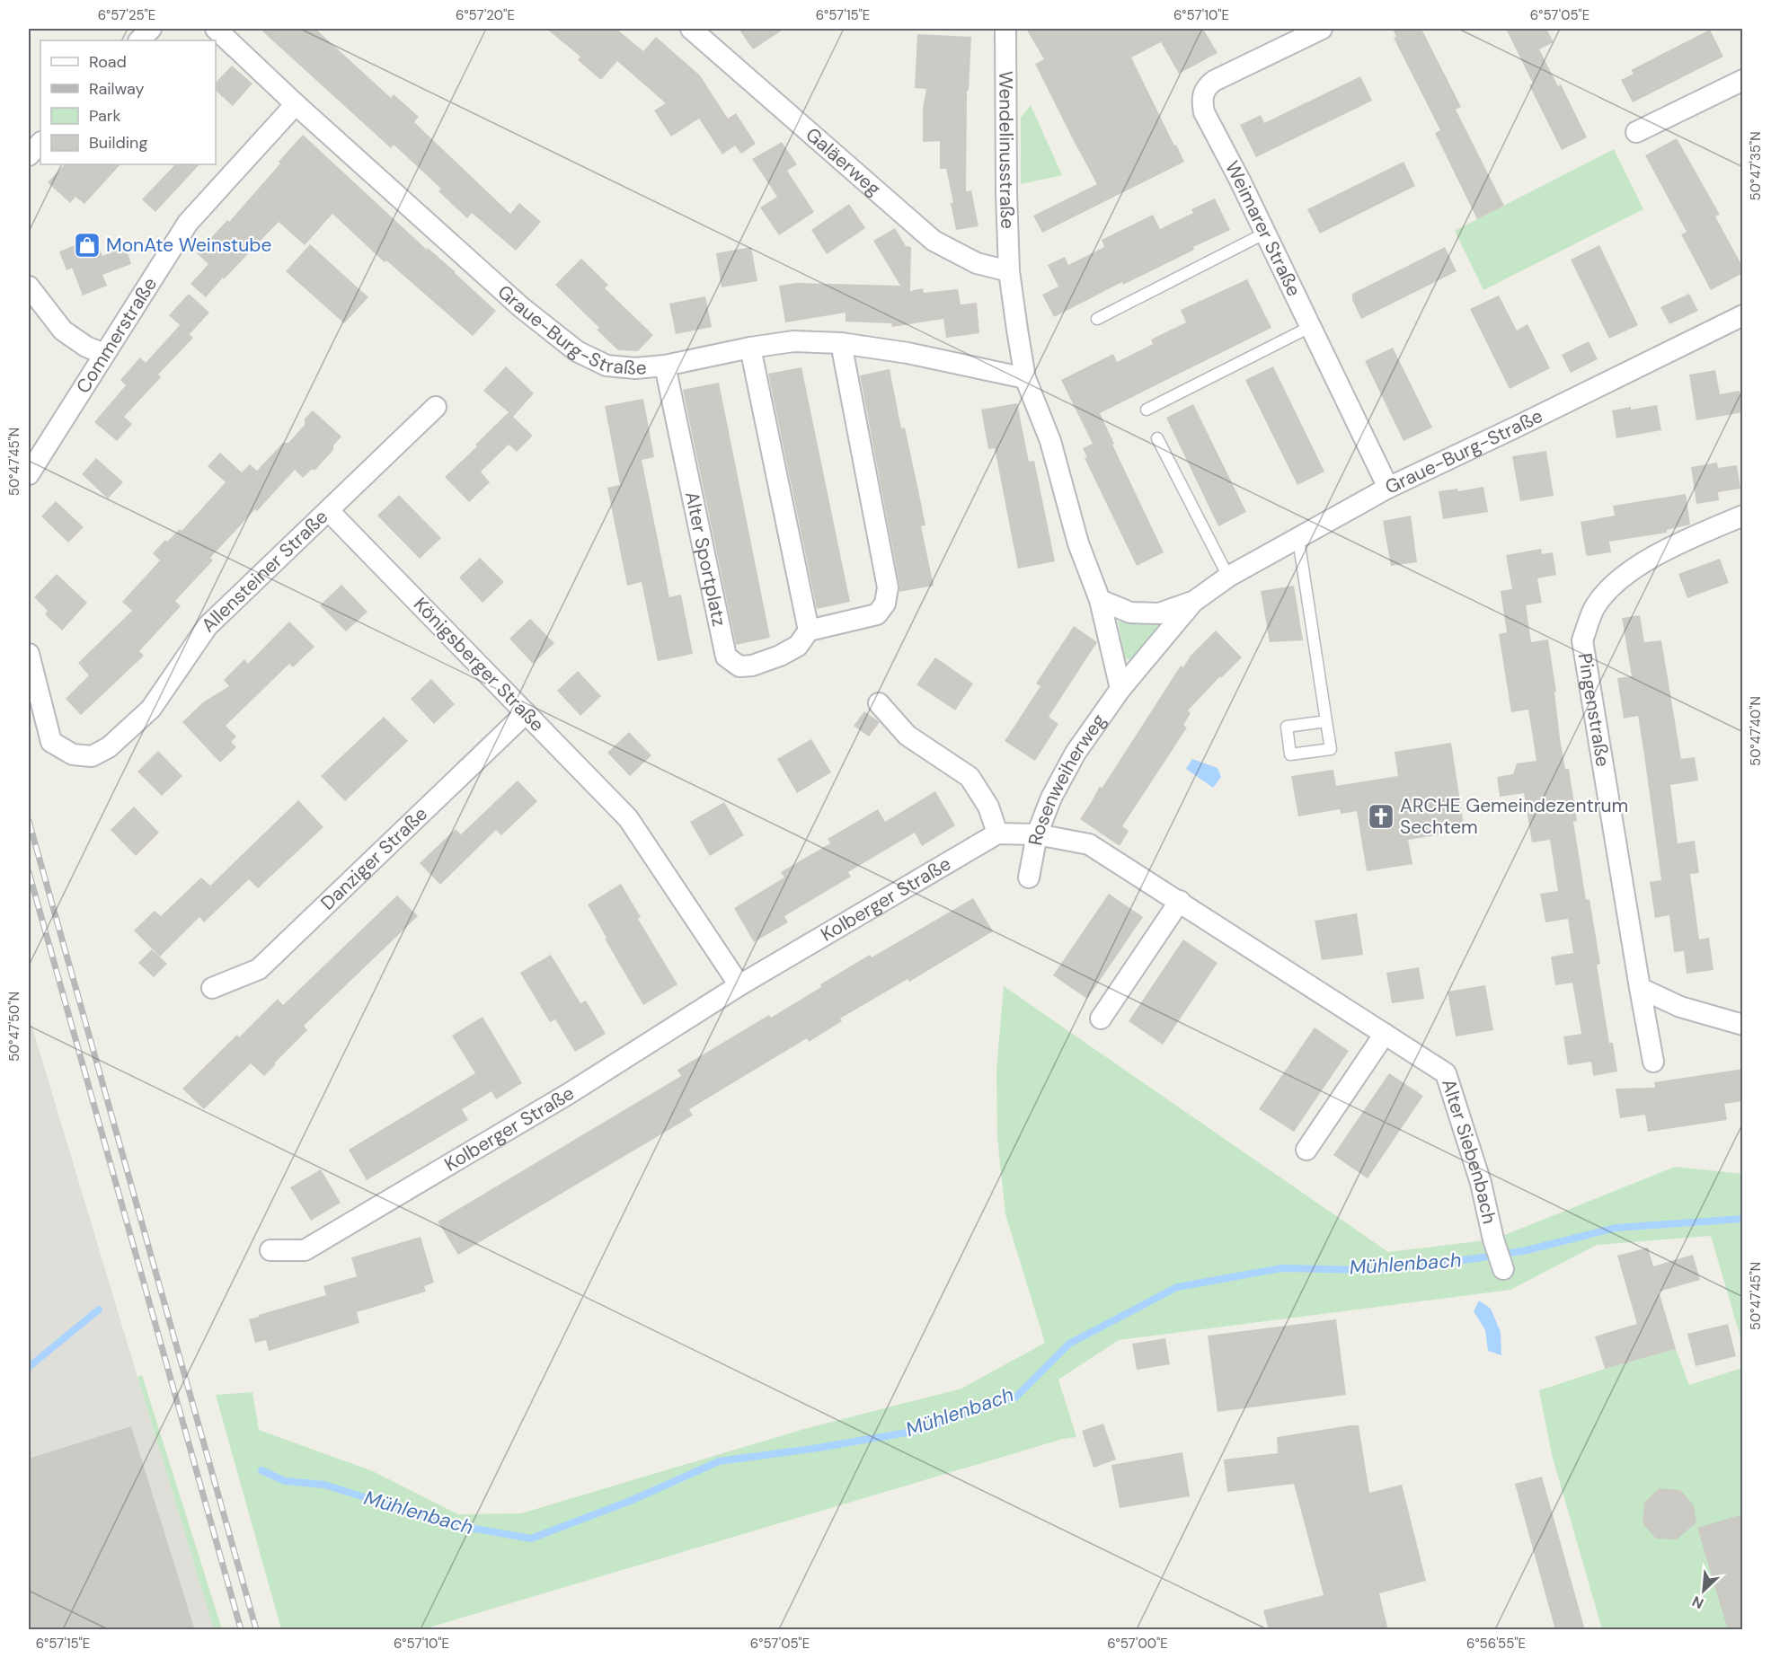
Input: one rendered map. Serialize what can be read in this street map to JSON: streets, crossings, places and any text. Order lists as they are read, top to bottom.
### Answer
{
  "streets": {
    "street": [
      "Wendelinusstraße",
      "Galäerweg",
      "Weimarer Straße",
      "Graue-Burg-Straße",
      "Commerstraße",
      "Alter Sportplatz",
      "Allensteiner Straße",
      "Königsberger Straße",
      "Pingenstraße",
      "Rosenweiherweg",
      "Danziger Straße",
      "Kolberger Straße",
      "Alter Siebenbach"
    ]
  },
  "crossings": [
    ["Wendelinusstraße", "Galäerweg"],
    ["Weimarer Straße", "Graue-Burg-Straße"],
    ["Graue-Burg-Straße", "Commerstraße"],
    ["Graue-Burg-Straße", "Alter Sportplatz"],
    ["Graue-Burg-Straße", "Rosenweiherweg"],
    ["Allensteiner Straße", "Königsberger Straße"],
    ["Königsberger Straße", "Danziger Straße"],
    ["Königsberger Straße", "Kolberger Straße"],
    ["Rosenweiherweg", "Alter Siebenbach"]
  ],
  "water": ["Mühlenbach"],
  "places": {
    "shop": ["MonAte Weinstube"],
    "church": ["ARCHE Gemeindezentrum Sechtem"]
  },
  "legend": [
    "Road",
    "Railway",
    "Park",
    "Building"
  ],
  "north": "bottom left",
  "coordinates": [
    "6°57'25\"E",
    "6°57'20\"E",
    "6°57'15\"E",
    "6°57'10\"E",
    "6°57'05\"E",
    "50°47'35\"N",
    "50°47'45\"N",
    "50°47'40\"N",
    "50°47'50\"N",
    "6°57'00\"E",
    "6°56'55\"E"
  ]
}
